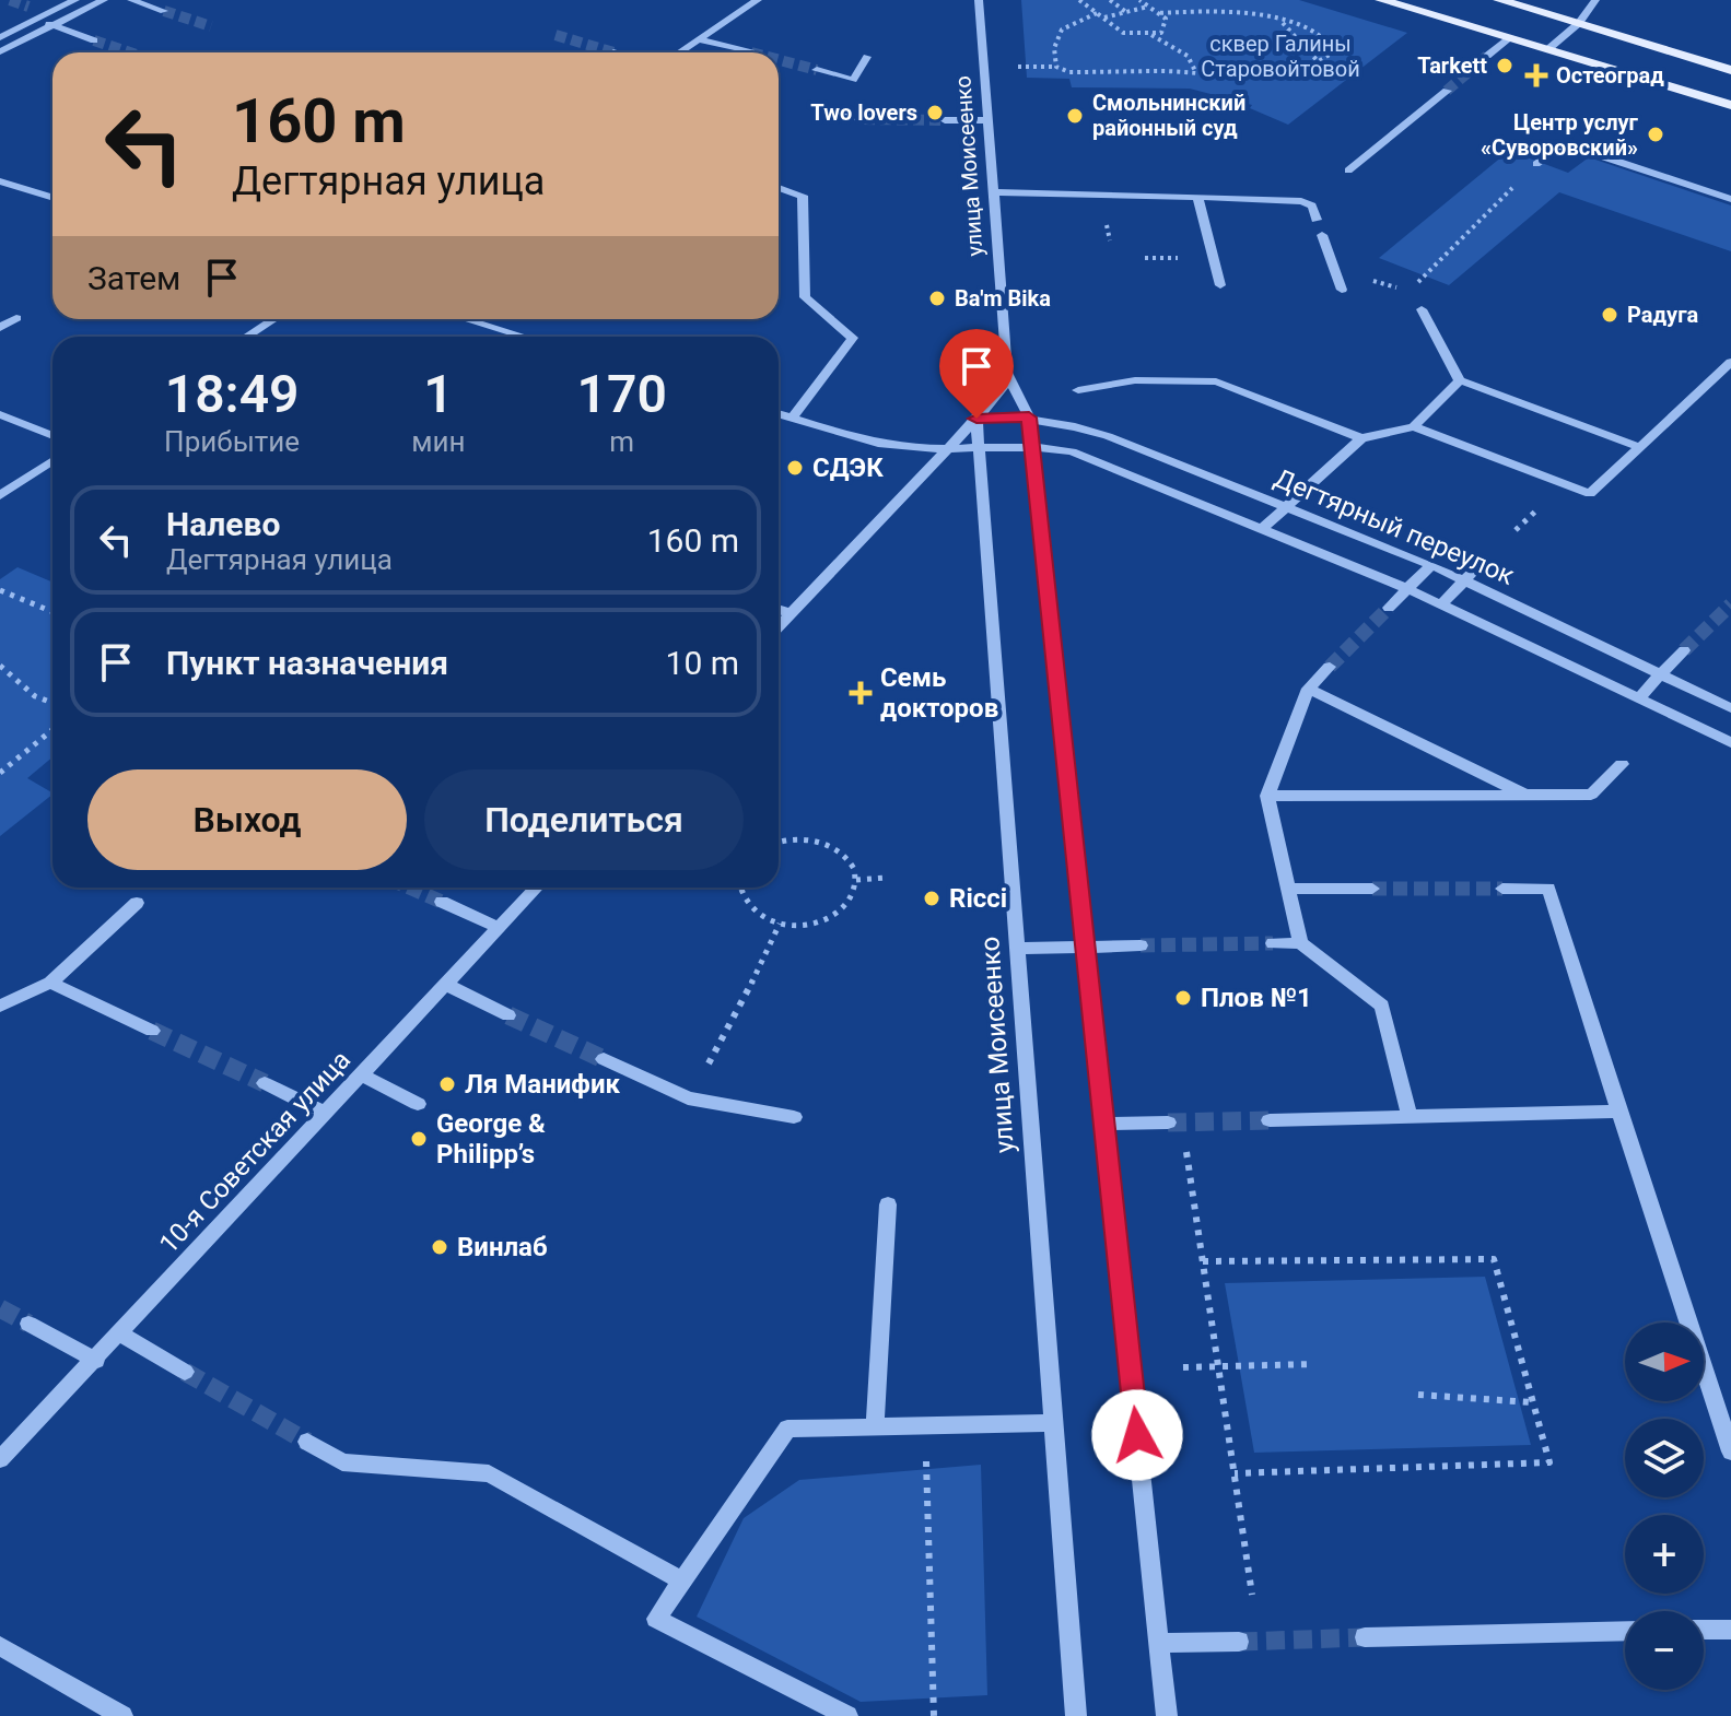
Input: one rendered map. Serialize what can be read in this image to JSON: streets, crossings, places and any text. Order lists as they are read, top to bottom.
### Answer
{
  "streets": {
    "street": ["улица Моисеенко", "Дегтярный переулок", "10-я Советская улица"]
  },
  "crossings": [
    ["улица Моисеенко", "Дегтярный переулок"]
  ],
  "parks": ["сквер Галины Старовойтовой"],
  "places": {
    "other": [
      "Tarkett",
      "Two lovers",
      "Смольнинский районный суд",
      "Центр услуг «Суворовский»",
      "Ba'm Bika",
      "Радуга",
      "СДЭК",
      "Ricci",
      "Плов №1",
      "Ля Манифик",
      "George & Philipp’s",
      "Винлаб"
    ],
    "health": ["Остеоград", "Семь докторов"]
  },
  "north": "right",
  "page": {
    "turn": ["160 m", "Дегтярная улица"],
    "then": "Затем",
    "eta": [
      "18:49",
      "Прибытие",
      "1",
      "мин",
      "170",
      "m"
    ],
    "list": [
      {
        "name": "Налево",
        "note": "Дегтярная улица",
        "value": "160 m"
      },
      {
        "name": "Пункт назначения",
        "value": "10 m"
      }
    ],
    "buttons": ["Выход", "Поделиться"],
    "map_buttons": ["+", "−"]
  }
}
